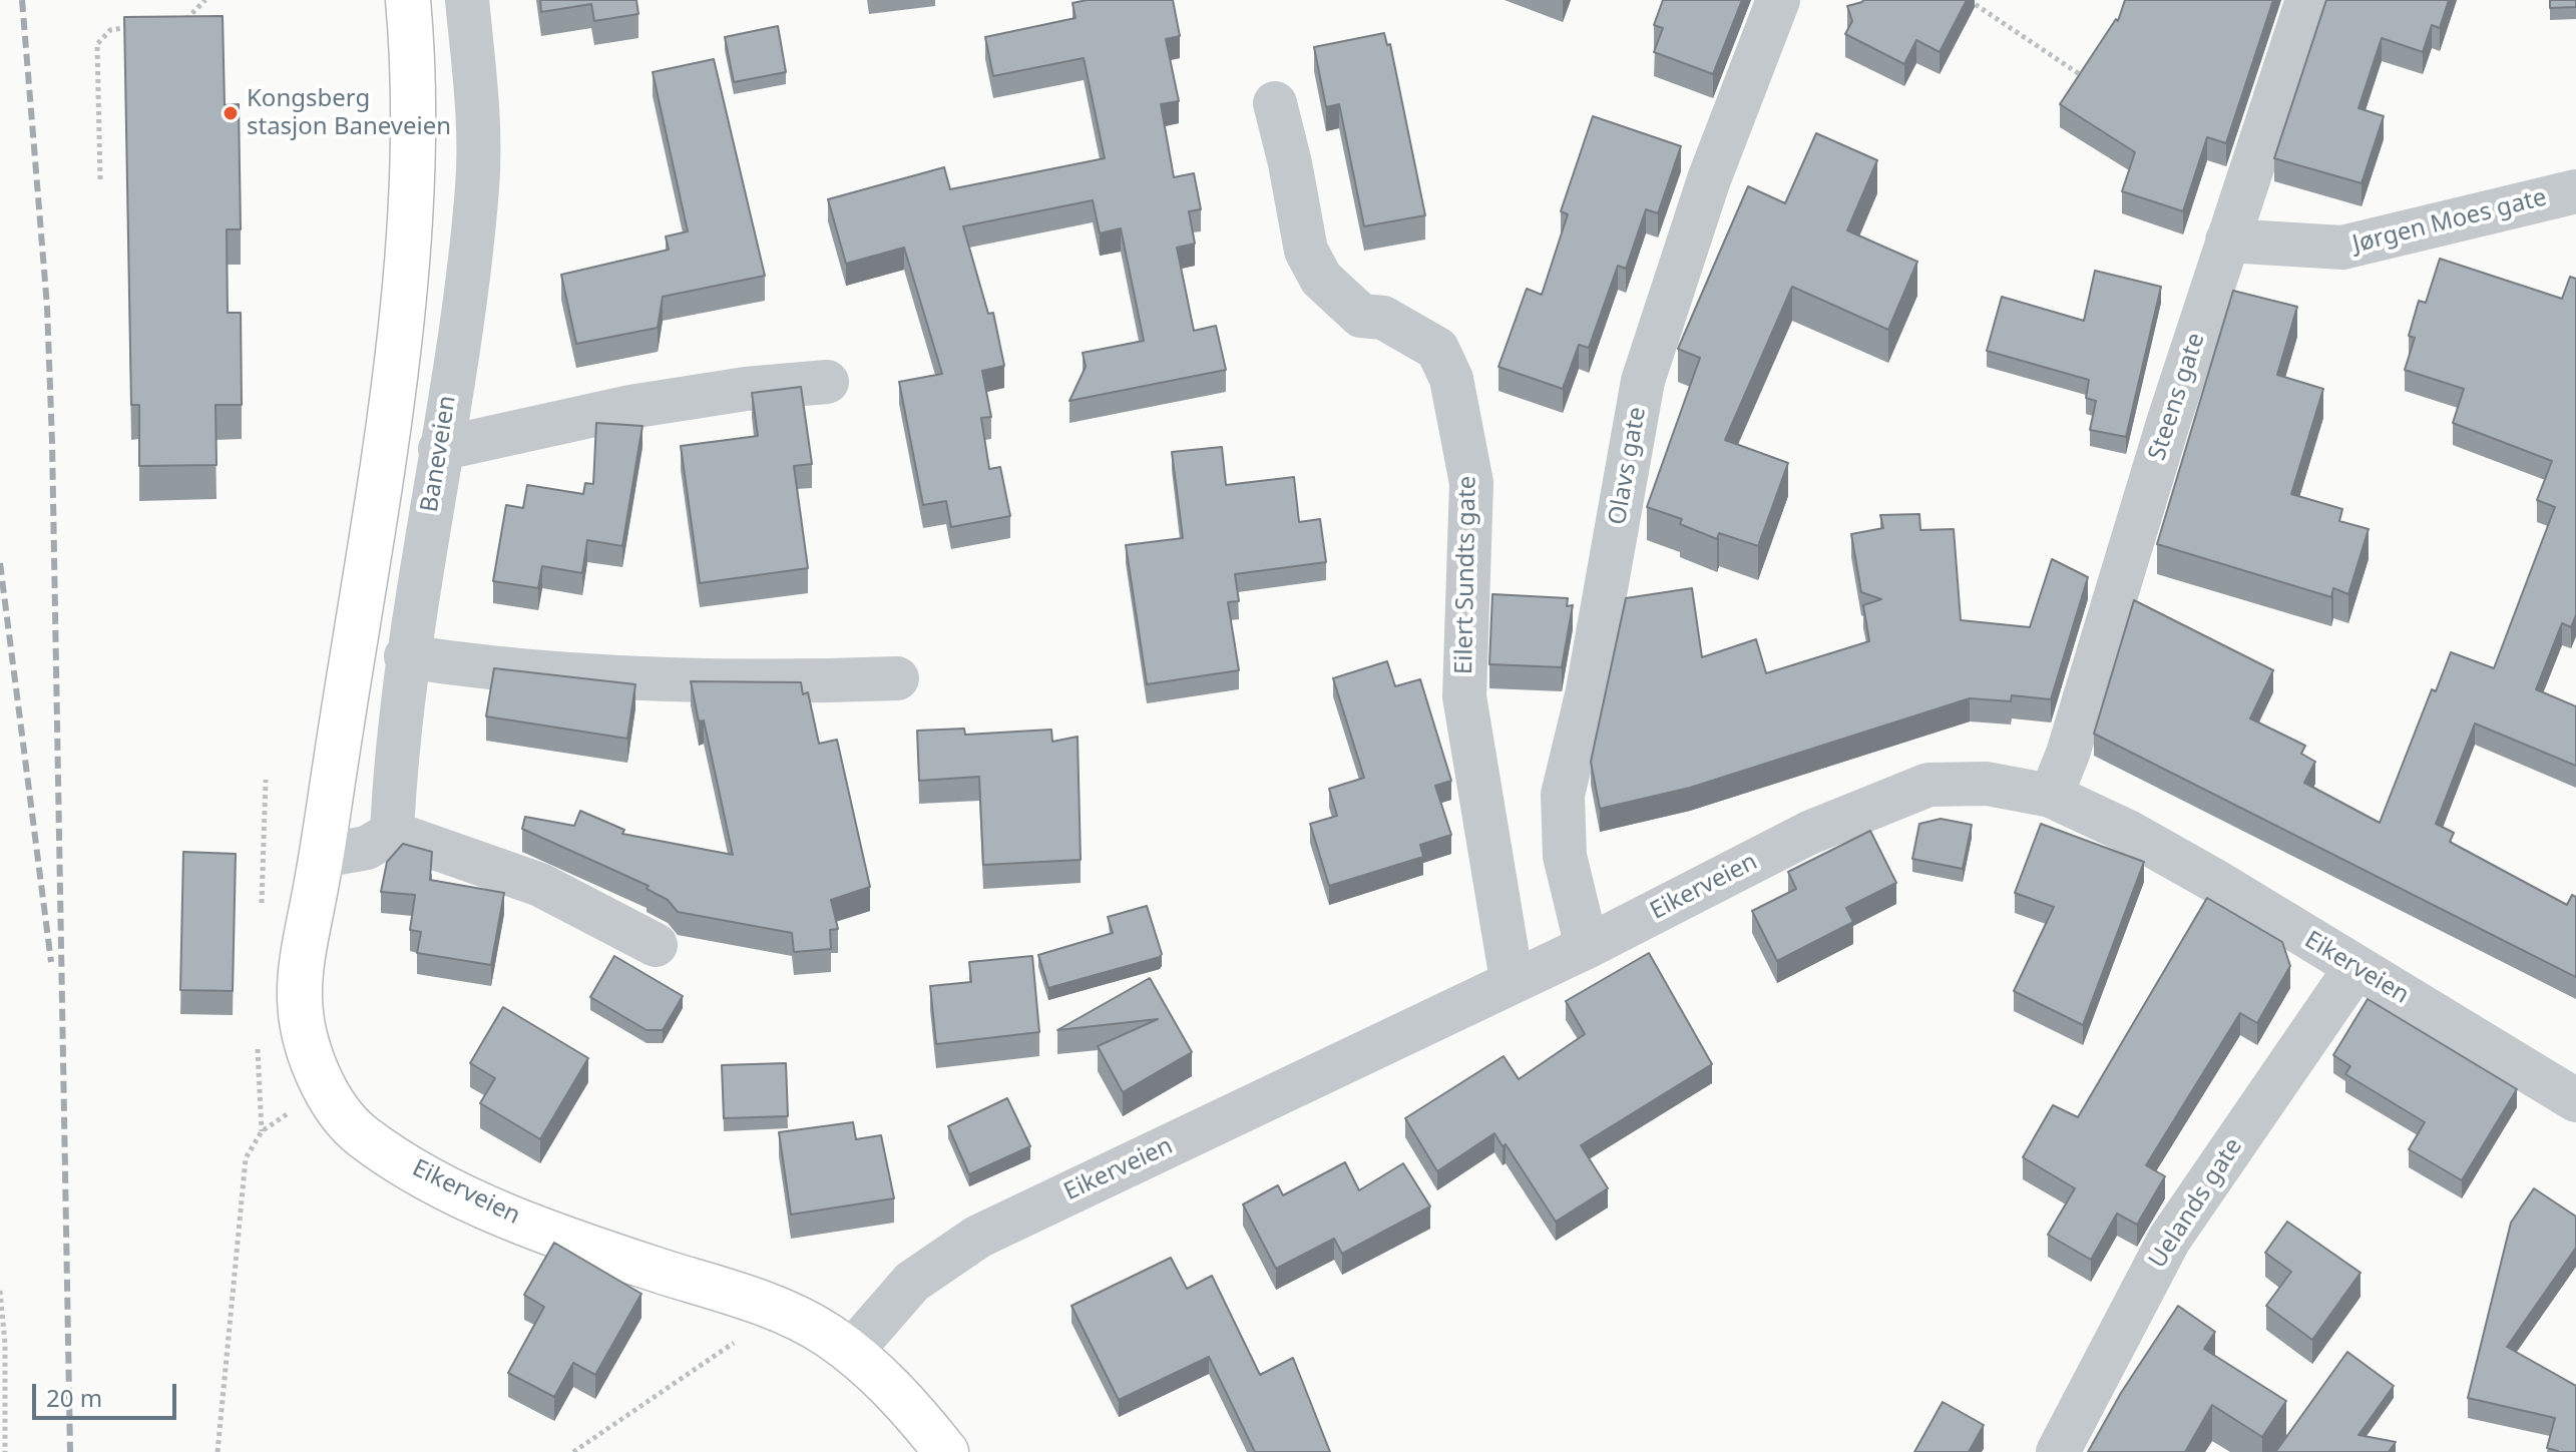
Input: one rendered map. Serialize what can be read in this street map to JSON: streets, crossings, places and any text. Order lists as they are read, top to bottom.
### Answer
{
  "streets": {
    "main road": ["Eikerveien"],
    "street": [
      "Jørgen Moes gate",
      "Steens gate",
      "Baneveien",
      "Olavs gate",
      "Eilert Sundts gate",
      "Uelands gate"
    ]
  },
  "crossings": [
    ["Jørgen Moes gate", "Steens gate"],
    ["Steens gate", "Eikerveien"],
    ["Olavs gate", "Eikerveien"],
    ["Eilert Sundts gate", "Eikerveien"],
    ["Eikerveien", "Uelands gate"]
  ],
  "places": ["Kongsberg stasjon Baneveien"],
  "scale_bar": "20 m"
}
